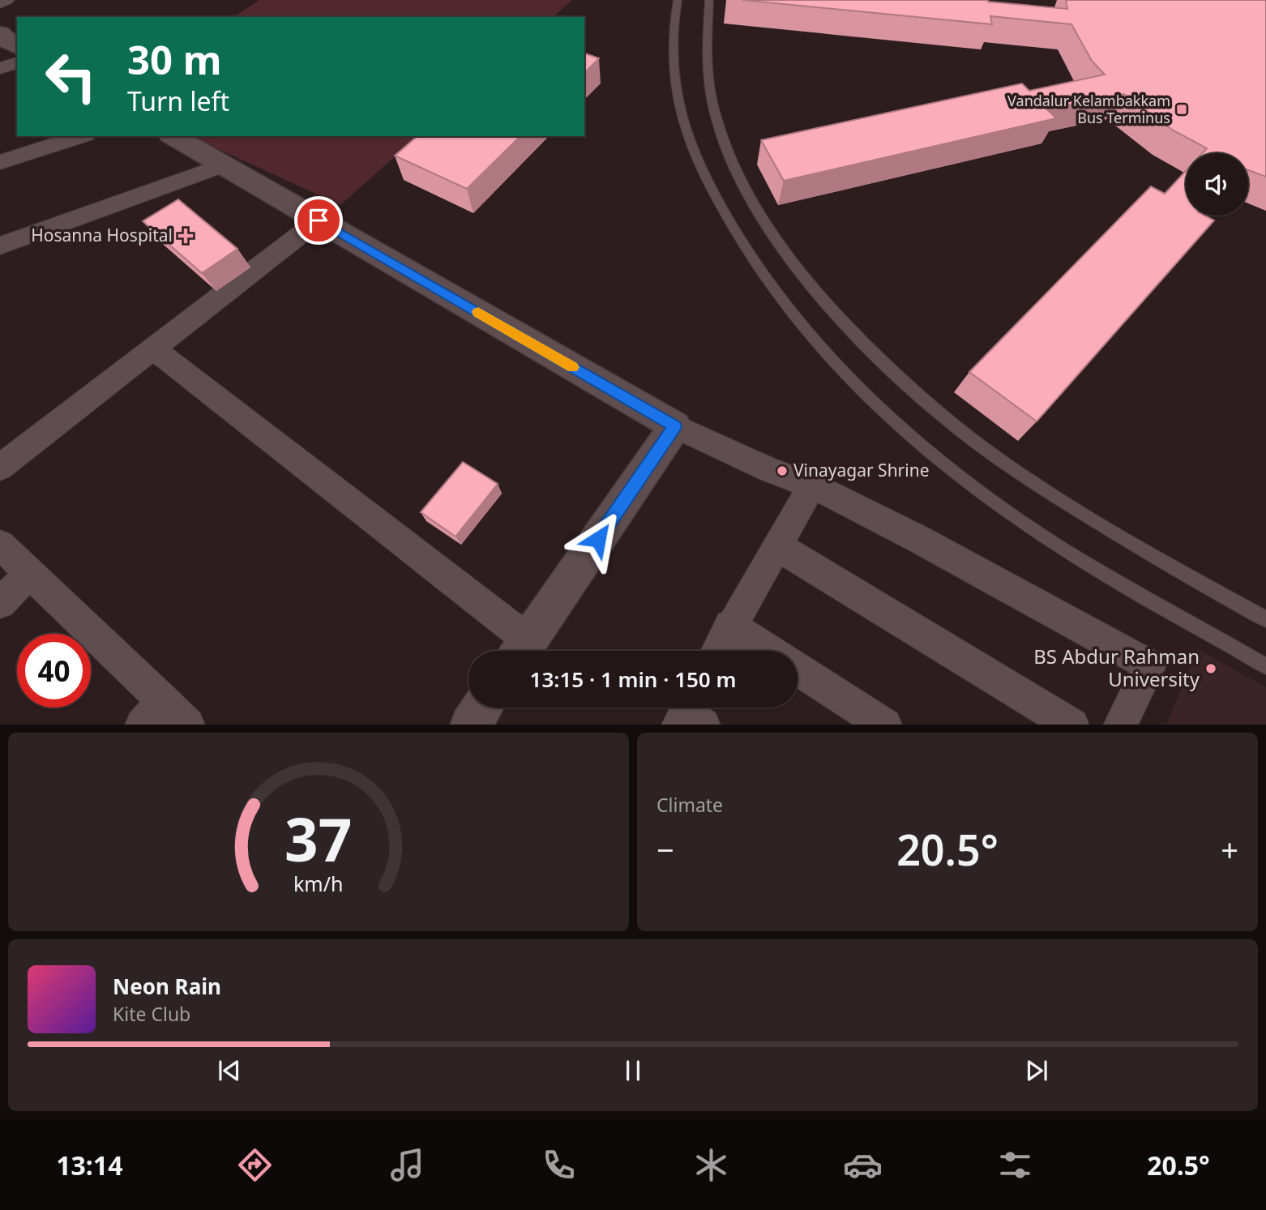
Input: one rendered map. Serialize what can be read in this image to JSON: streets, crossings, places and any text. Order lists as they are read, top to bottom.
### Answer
{
  "places": {
    "transit": ["Vandalur Kelambakkam Bus Terminus"],
    "health": ["Hosanna Hospital"],
    "other": ["Vinayagar Shrine", "BS Abdur Rahman University"]
  },
  "page": {
    "turn": ["30 m", "Turn left"],
    "limit": "40",
    "trip": "13:15 · 1 min · 150 m",
    "tile": "Climate",
    "heat": ["−", "20.5°", "+"],
    "song": ["Neon Rain", "Kite Club"],
    "tabs": ["13:14", "20.5°"],
    "gauge": ["37", "km/h"]
  }
}
